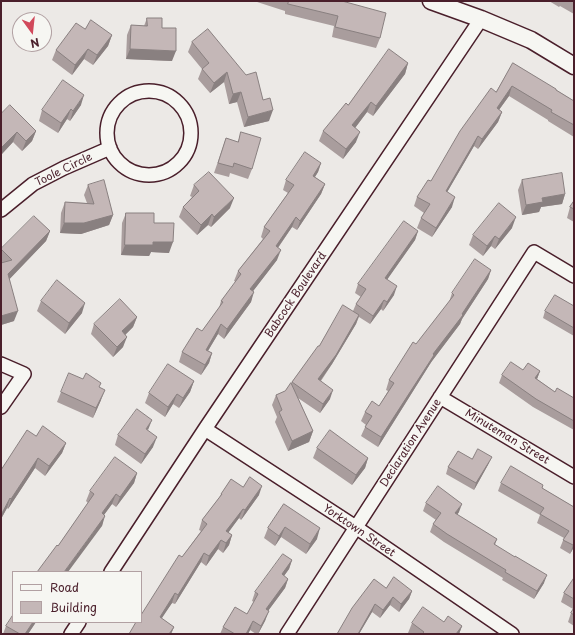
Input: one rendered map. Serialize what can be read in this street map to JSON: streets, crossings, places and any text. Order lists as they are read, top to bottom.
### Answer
{
  "streets": {
    "street": [
      "Toole Circle",
      "Babcock Boulevard",
      "Minuteman Street",
      "Declaration Avenue",
      "Yorktown Street"
    ]
  },
  "crossings": [
    ["Babcock Boulevard", "Yorktown Street"],
    ["Minuteman Street", "Declaration Avenue"],
    ["Declaration Avenue", "Yorktown Street"]
  ],
  "legend": ["Road", "Building"],
  "north": "bottom"
}
